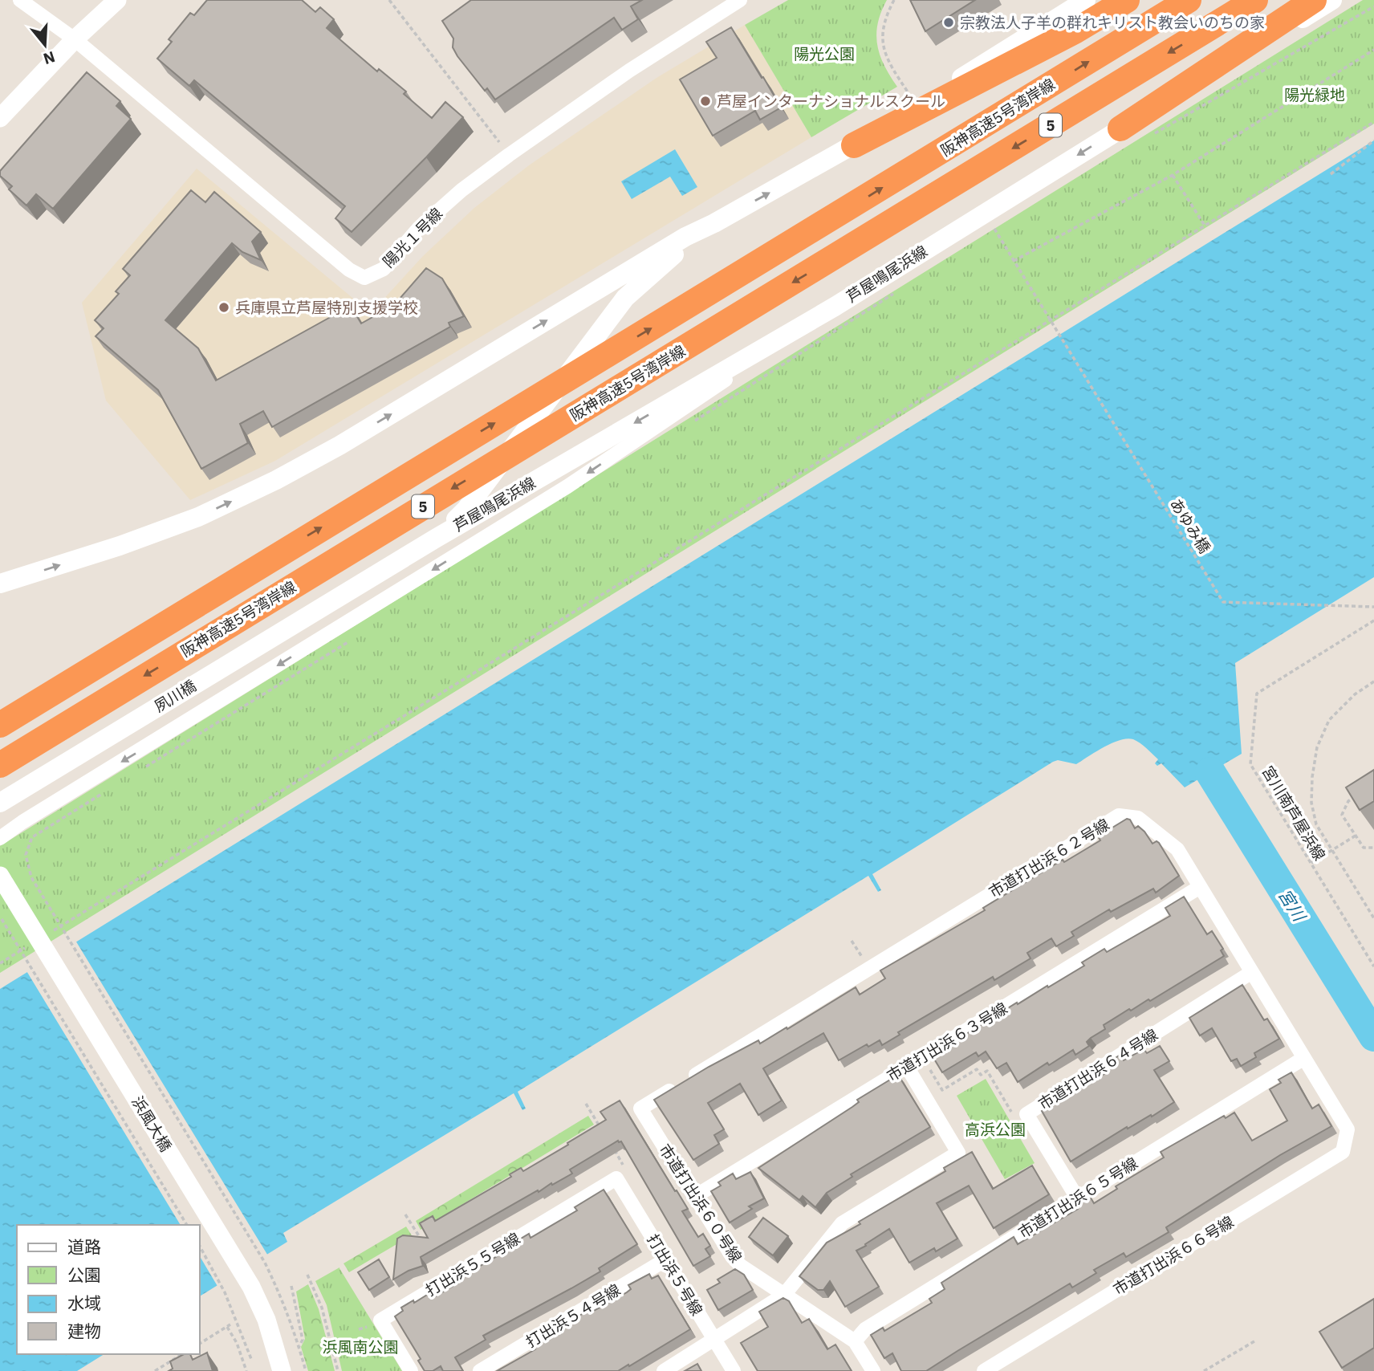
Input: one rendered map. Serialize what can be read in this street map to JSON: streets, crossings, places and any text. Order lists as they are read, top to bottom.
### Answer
{
  "streets": {
    "highway": ["阪神高速5号湾岸線", "5"],
    "main road": ["芦屋鳴尾浜線", "夙川橋"],
    "street": [
      "陽光１号線",
      "市道打出浜６２号線",
      "市道打出浜６３号線",
      "市道打出浜６４号線",
      "浜風大橋",
      "市道打出浜６５号線",
      "市道打出浜６０号線",
      "市道打出浜６６号線",
      "打出浜５５号線",
      "打出浜５号線",
      "打出浜５４号線"
    ],
    "path": ["あゆみ橋", "宮川南芦屋浜線"]
  },
  "crossings": [
    ["芦屋鳴尾浜線", "夙川橋"],
    ["市道打出浜６２号線", "市道打出浜６３号線"],
    ["市道打出浜６２号線", "市道打出浜６４号線"],
    ["市道打出浜６２号線", "市道打出浜６５号線"],
    ["市道打出浜６２号線", "市道打出浜６０号線"],
    ["市道打出浜６２号線", "市道打出浜６６号線"],
    ["市道打出浜６３号線", "市道打出浜６０号線"],
    ["市道打出浜６４号線", "市道打出浜６５号線"],
    ["市道打出浜６５号線", "市道打出浜６０号線"],
    ["打出浜５５号線", "打出浜５号線"],
    ["打出浜５号線", "打出浜５４号線"]
  ],
  "water": ["宮川"],
  "parks": [
    "陽光公園",
    "陽光緑地",
    "高浜公園",
    "浜風南公園"
  ],
  "places": ["宗教法人子羊の群れキリスト教会いのちの家", "芦屋インターナショナルスクール", "兵庫県立芦屋特別支援学校"],
  "legend": [
    "道路",
    "公園",
    "水域",
    "建物"
  ],
  "north": "bottom"
}
